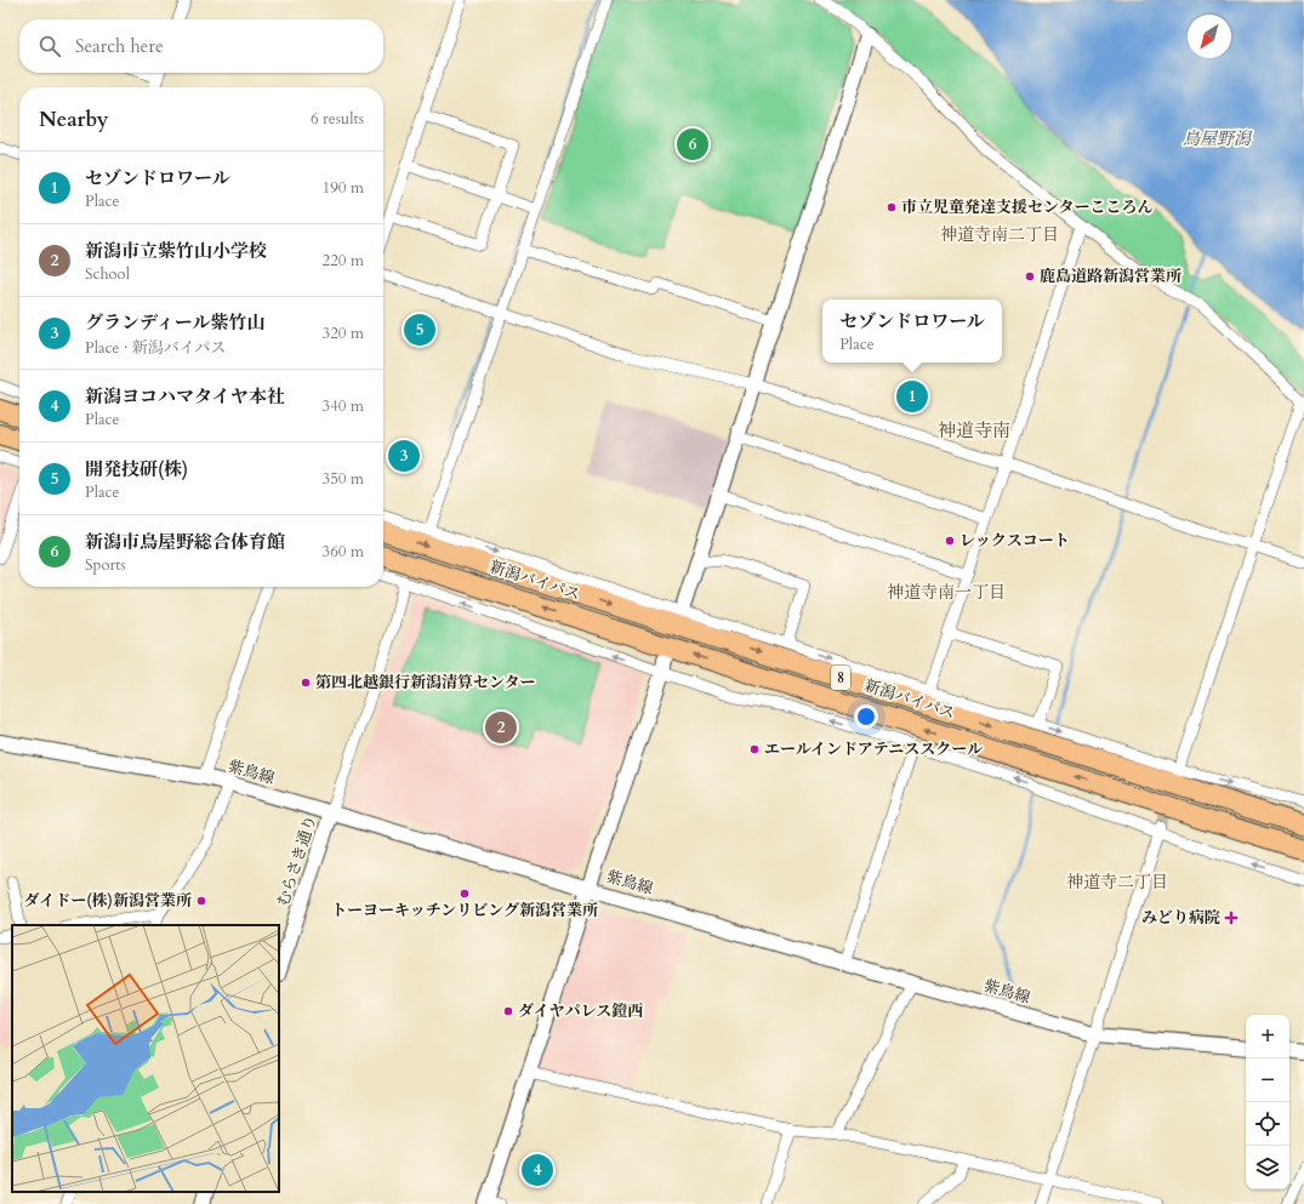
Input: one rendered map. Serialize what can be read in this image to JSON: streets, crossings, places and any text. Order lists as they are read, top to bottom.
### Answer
{
  "streets": {
    "highway": ["新潟バイパス", "8"],
    "street": ["紫鳥線", "むらさき通り"]
  },
  "crossings": [
    ["紫鳥線", "むらさき通り"]
  ],
  "districts": [
    "神道寺南二丁目",
    "神道寺南",
    "神道寺南一丁目",
    "神道寺二丁目"
  ],
  "water": ["鳥屋野潟"],
  "places": {
    "other": [
      "市立児童発達支援センターこころん",
      "鹿島道路新潟営業所",
      "レックスコート",
      "第四北越銀行新潟清算センター",
      "エールインドアテニススクール",
      "トーヨーキッチンリビング新潟営業所",
      "ダイドー(株)新潟営業所",
      "ダイヤパレス鐙西"
    ],
    "health": ["みどり病院"]
  },
  "north": "bottom left",
  "page": {
    "search": "Search here",
    "heading": ["Nearby", "6 results"],
    "pins": [
      "6",
      "5",
      "1",
      "3",
      "2",
      "4"
    ],
    "list": [
      {
        "mark": "1",
        "name": "セゾンドロワール",
        "note": "Place",
        "value": "190 m"
      },
      {
        "mark": "2",
        "name": "新潟市立紫竹山小学校",
        "note": "School",
        "value": "220 m"
      },
      {
        "mark": "3",
        "name": "グランディール紫竹山",
        "note": "Place · 新潟バイパス",
        "value": "320 m"
      },
      {
        "mark": "4",
        "name": "新潟ヨコハマタイヤ本社",
        "note": "Place",
        "value": "340 m"
      },
      {
        "mark": "5",
        "name": "開発技研(株)",
        "note": "Place",
        "value": "350 m"
      },
      {
        "mark": "6",
        "name": "新潟市鳥屋野総合体育館",
        "note": "Sports",
        "value": "360 m"
      }
    ],
    "popup": ["セゾンドロワール", "Place"],
    "map_buttons": ["+", "−"]
  }
}
